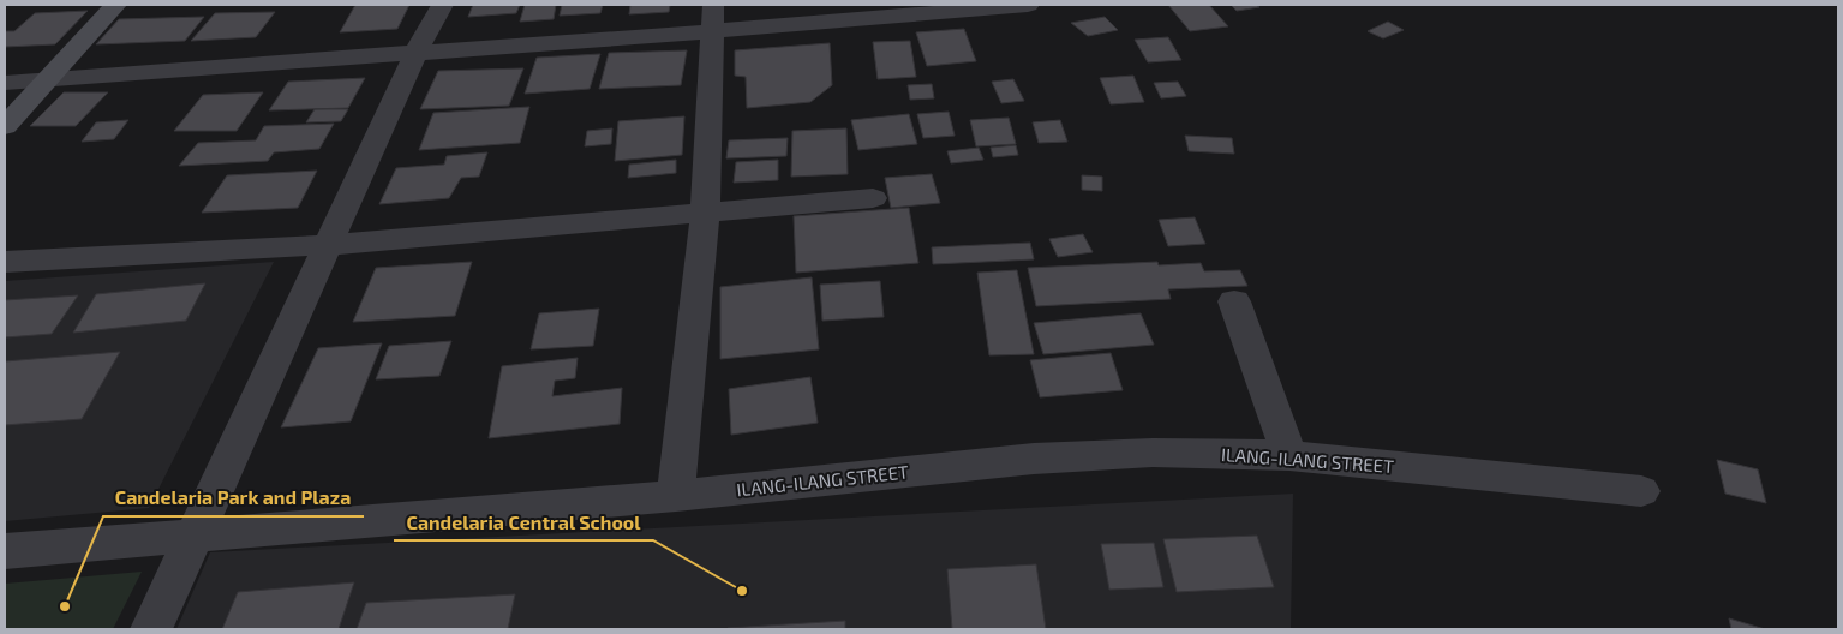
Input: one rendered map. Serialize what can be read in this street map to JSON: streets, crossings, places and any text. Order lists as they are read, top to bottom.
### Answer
{
  "streets": {
    "street": ["ILANG-ILANG STREET"]
  },
  "places": ["Candelaria Central School", "Candelaria Park and Plaza"]
}
